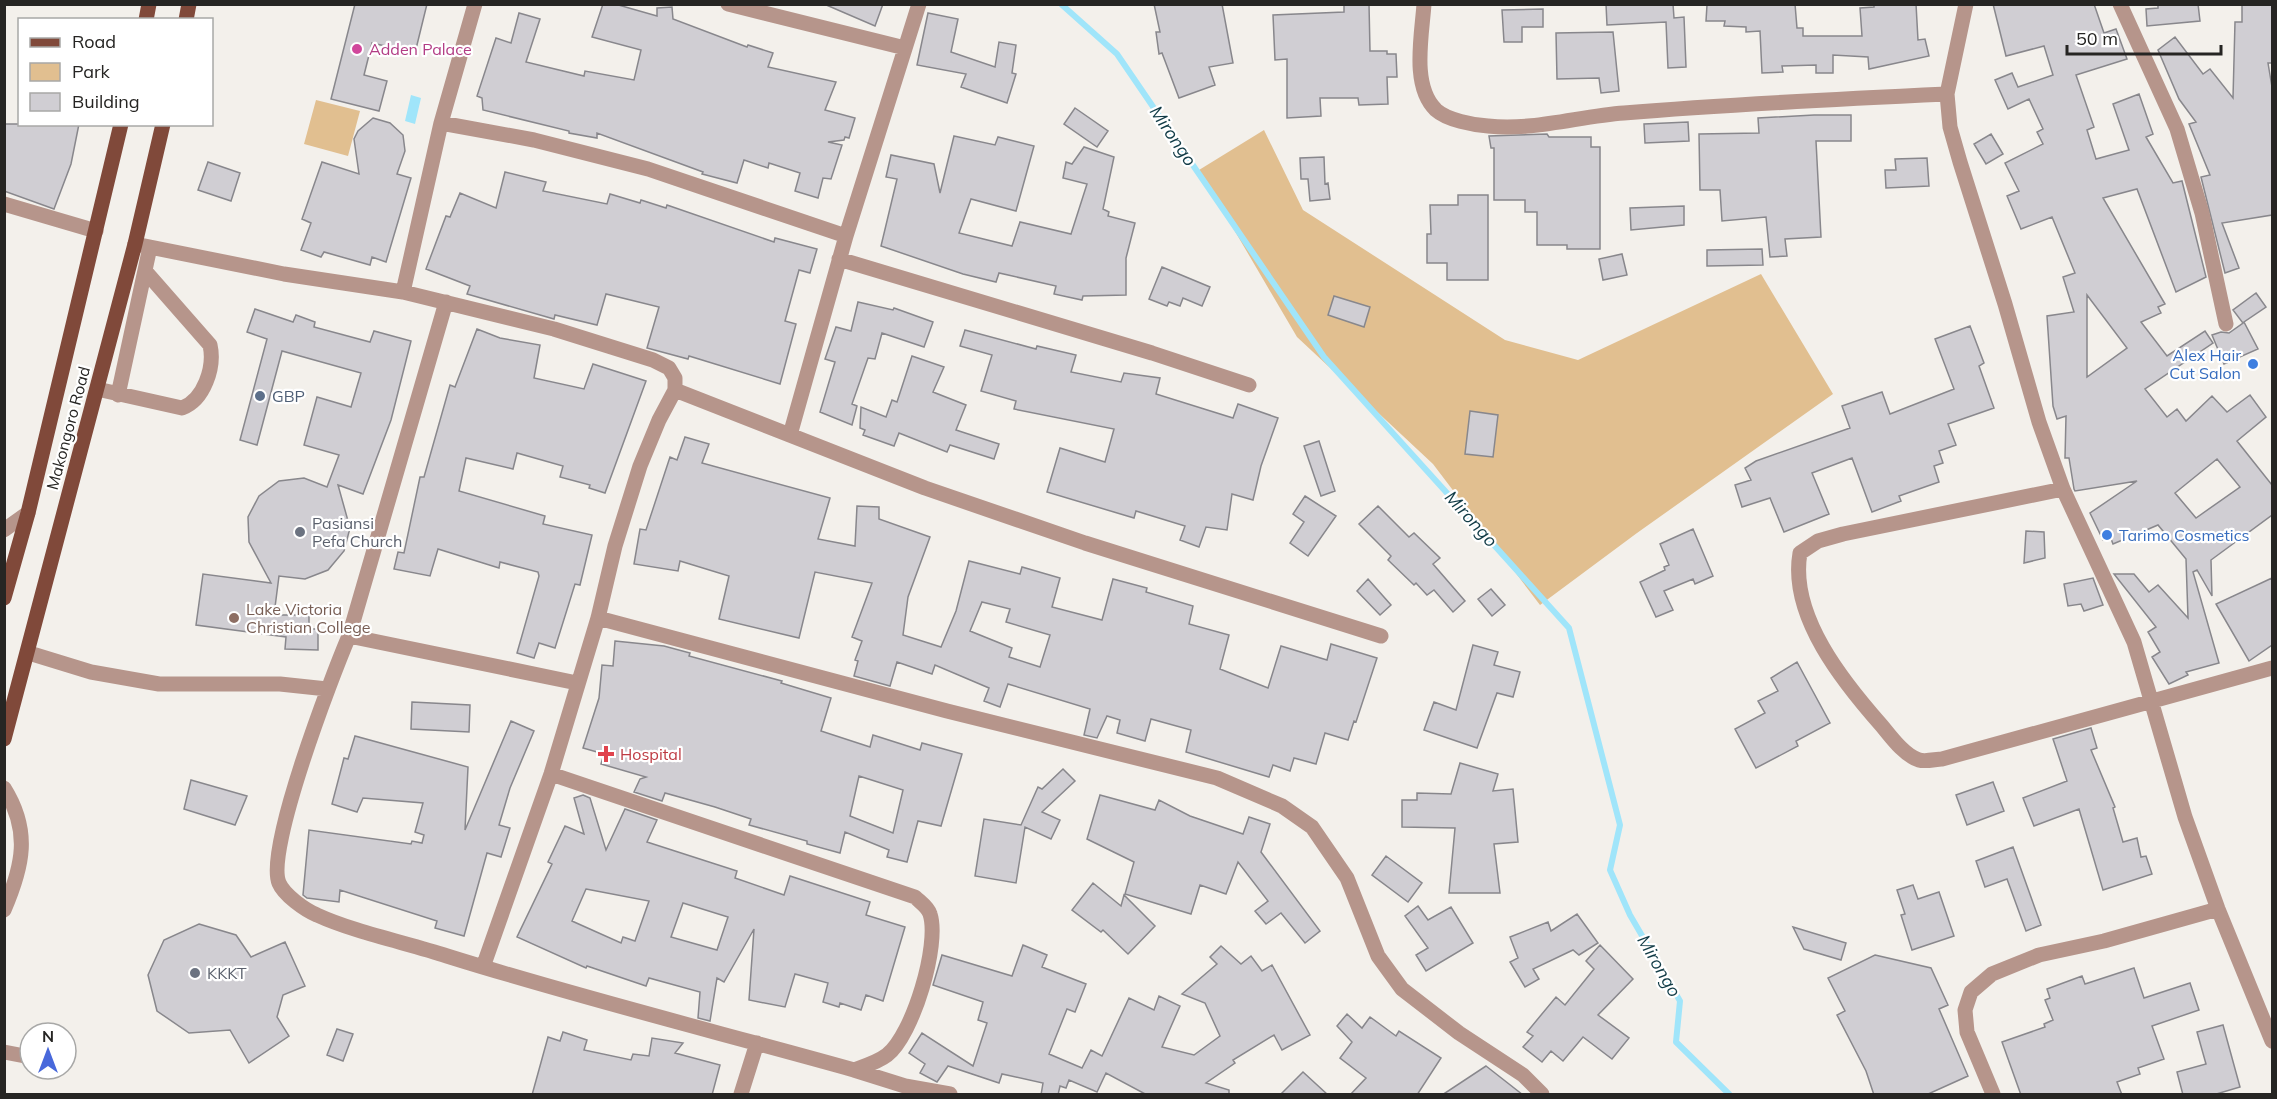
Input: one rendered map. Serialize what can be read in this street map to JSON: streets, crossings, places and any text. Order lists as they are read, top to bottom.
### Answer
{
  "streets": {
    "main road": ["Makongoro Road"]
  },
  "water": ["Mirongo"],
  "places": {
    "other": [
      "Adden Palace",
      "Alex Hair Cut Salon",
      "GBP",
      "Pasiansi Pefa Church",
      "Tarimo Cosmetics",
      "Lake Victoria Christian College",
      "KKKT"
    ],
    "health": ["Hospital"]
  },
  "legend": ["Road", "Park", "Building"],
  "scale_bar": "50 m",
  "north": "top"
}
